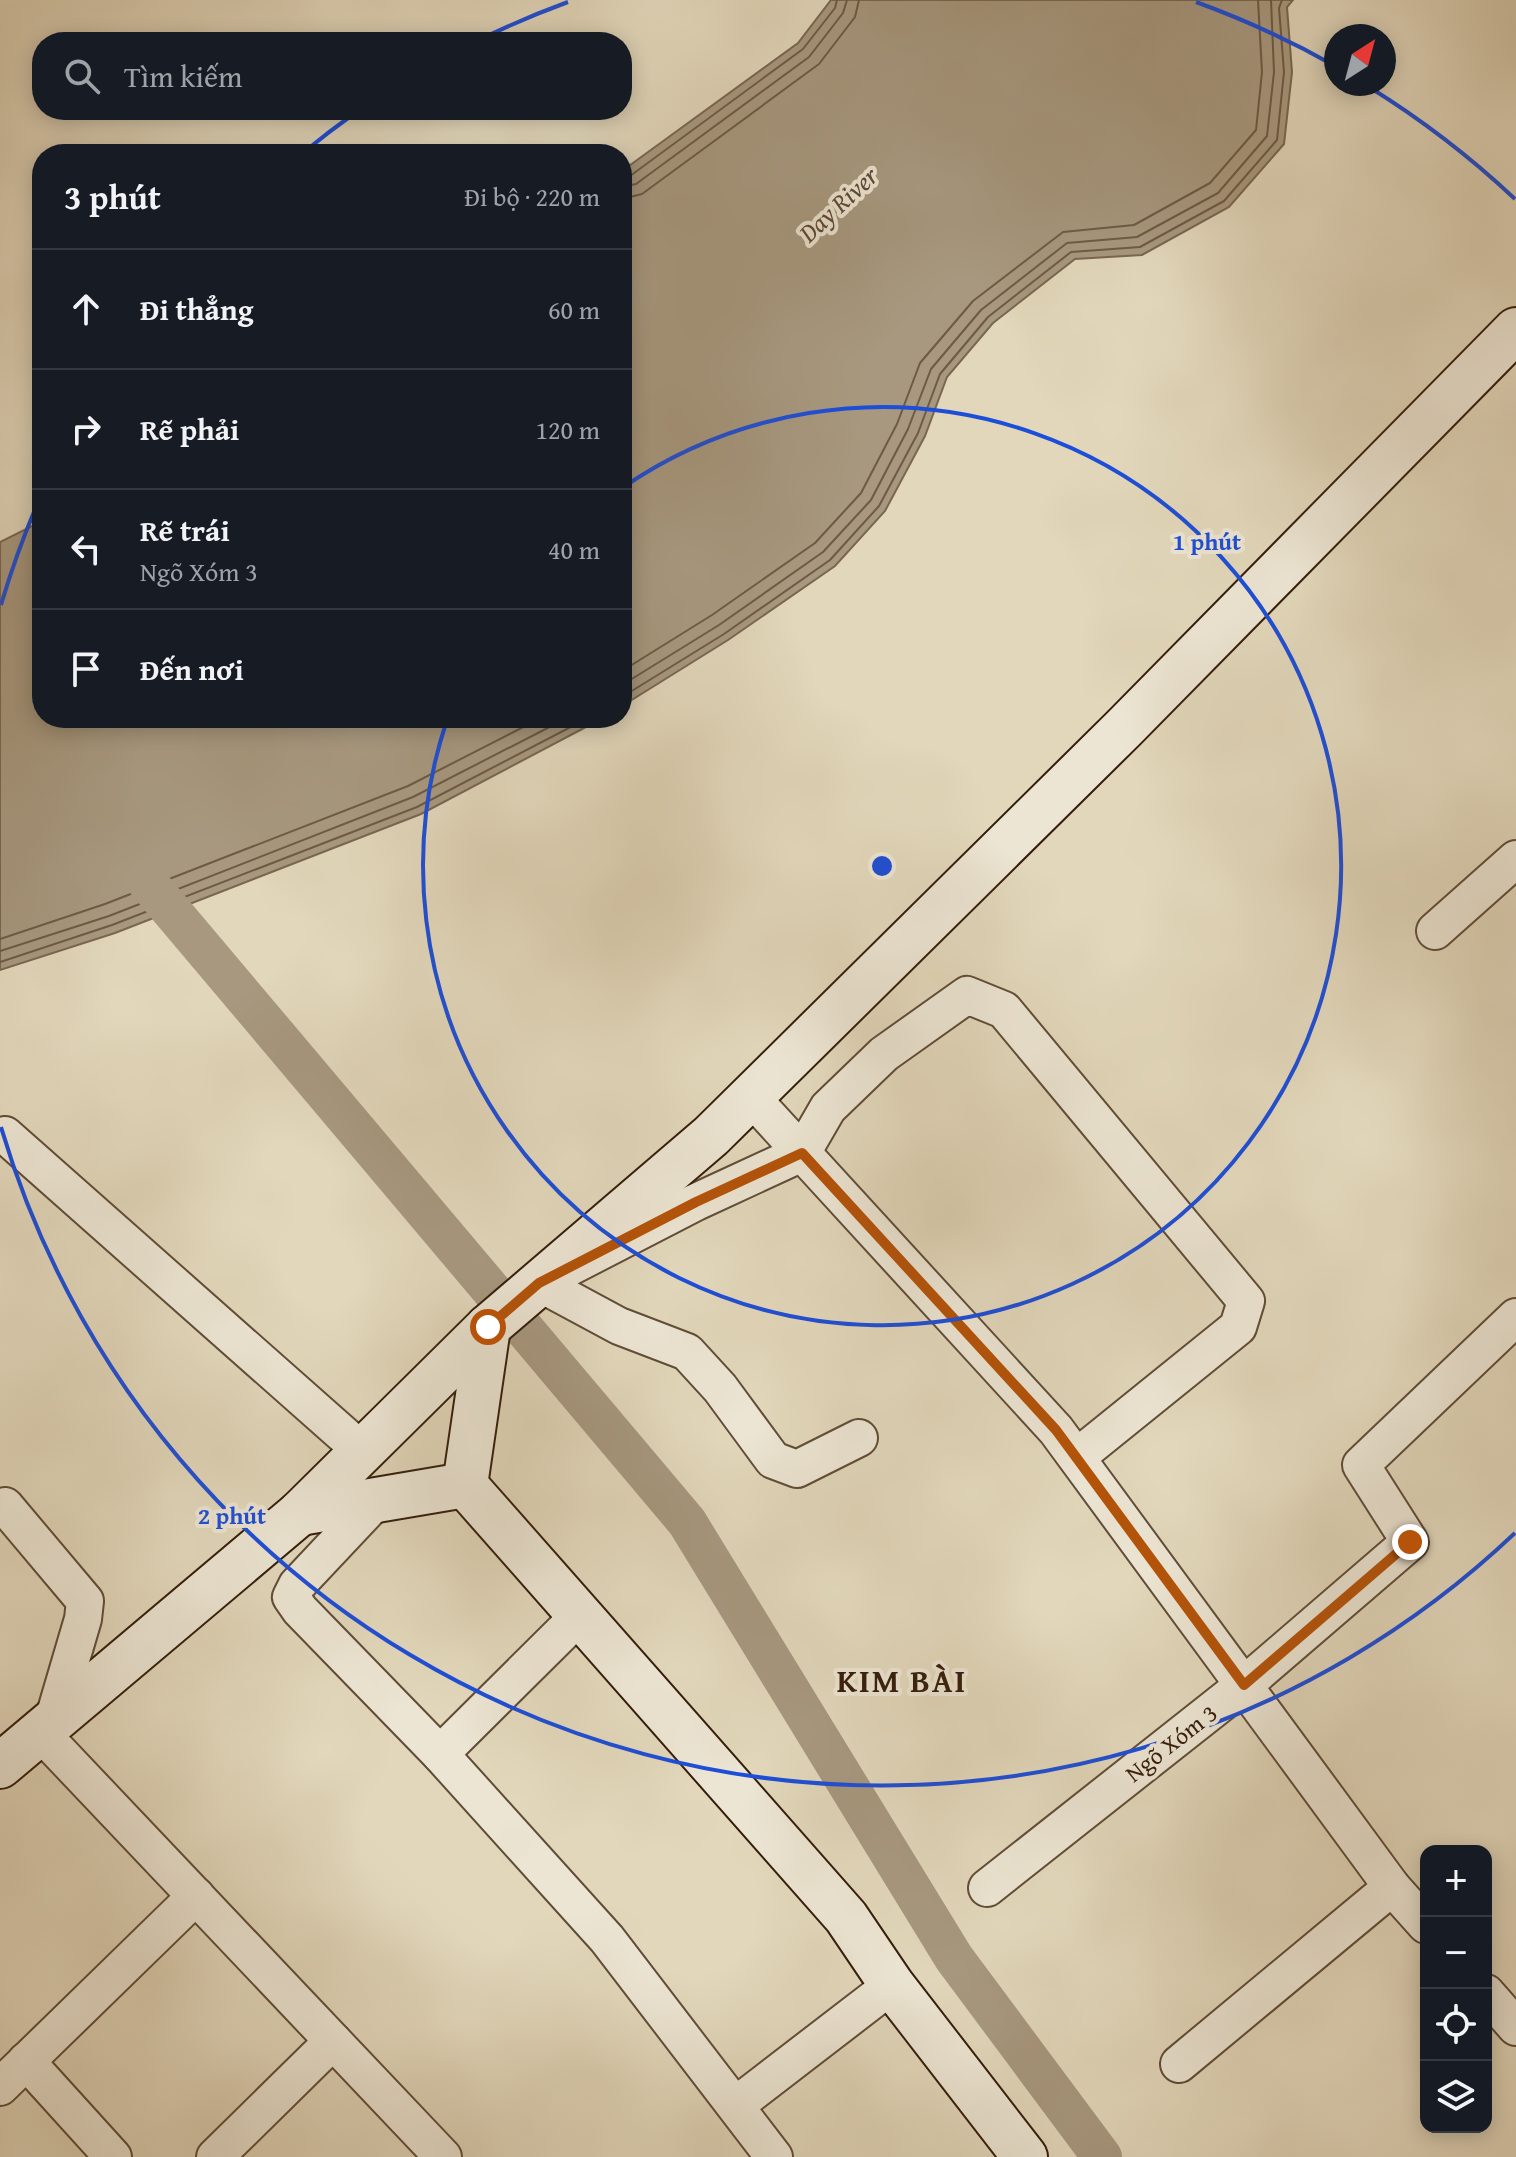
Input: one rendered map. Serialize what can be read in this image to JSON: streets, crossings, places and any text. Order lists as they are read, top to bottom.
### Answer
{
  "streets": {
    "street": ["Ngõ Xóm 3"]
  },
  "districts": ["KIM BÀI"],
  "water": ["Day River"],
  "north": "top right",
  "page": {
    "search": "Tìm kiếm",
    "heading": ["3 phút", "Đi bộ · 220 m"],
    "list": [
      ["Đi thẳng", "60 m"],
      ["Rẽ phải", "120 m"],
      ["Rẽ trái", "Ngõ Xóm 3", "40 m"],
      "Đến nơi"
    ],
    "map_buttons": ["+", "−"]
  },
  "rings": ["1 phút", "2 phút"]
}
